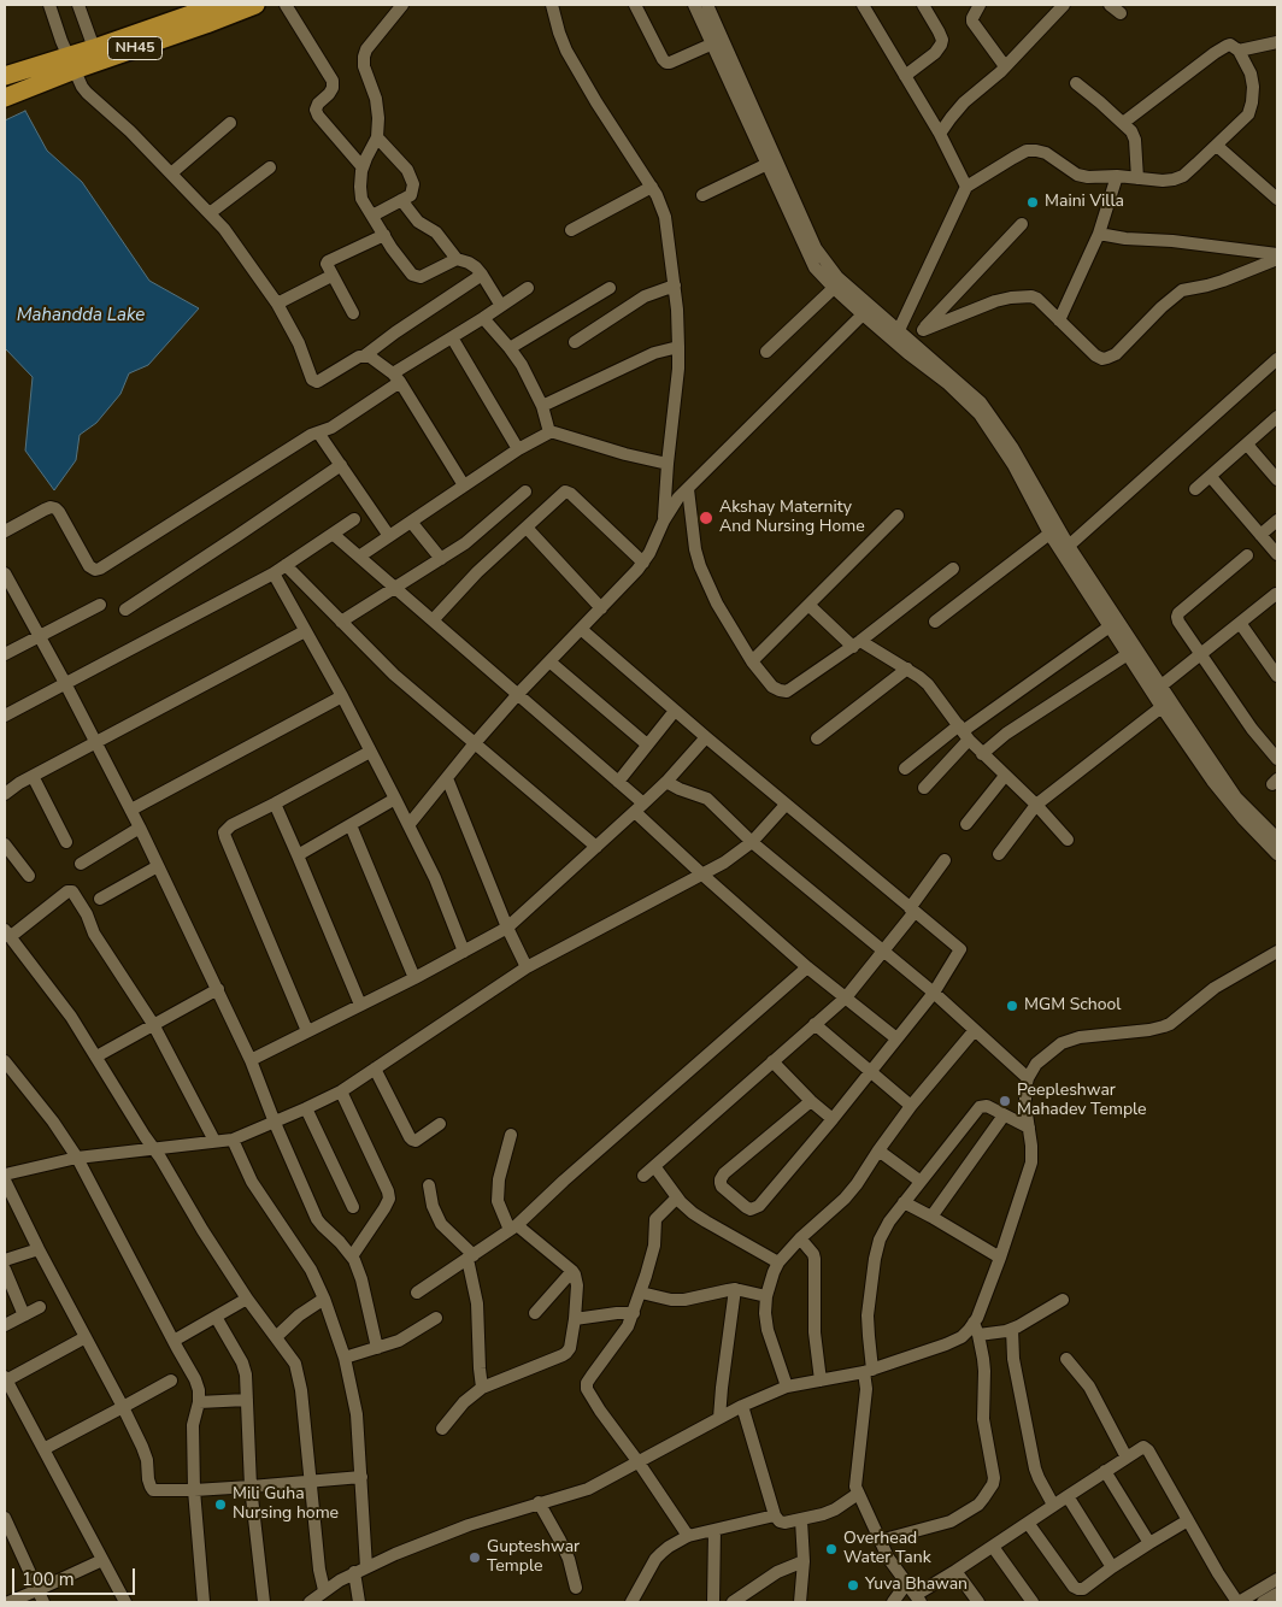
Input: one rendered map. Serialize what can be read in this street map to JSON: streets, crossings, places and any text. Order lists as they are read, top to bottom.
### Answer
{
  "streets": {
    "highway": ["NH45"]
  },
  "water": ["Mahandda Lake"],
  "places": [
    "Maini Villa",
    "Akshay Maternity And Nursing Home",
    "MGM School",
    "Peepleshwar Mahadev Temple",
    "Mili Guha Nursing home",
    "Overhead Water Tank",
    "Gupteshwar Temple",
    "Yuva Bhawan"
  ],
  "scale_bar": "100 m"
}
